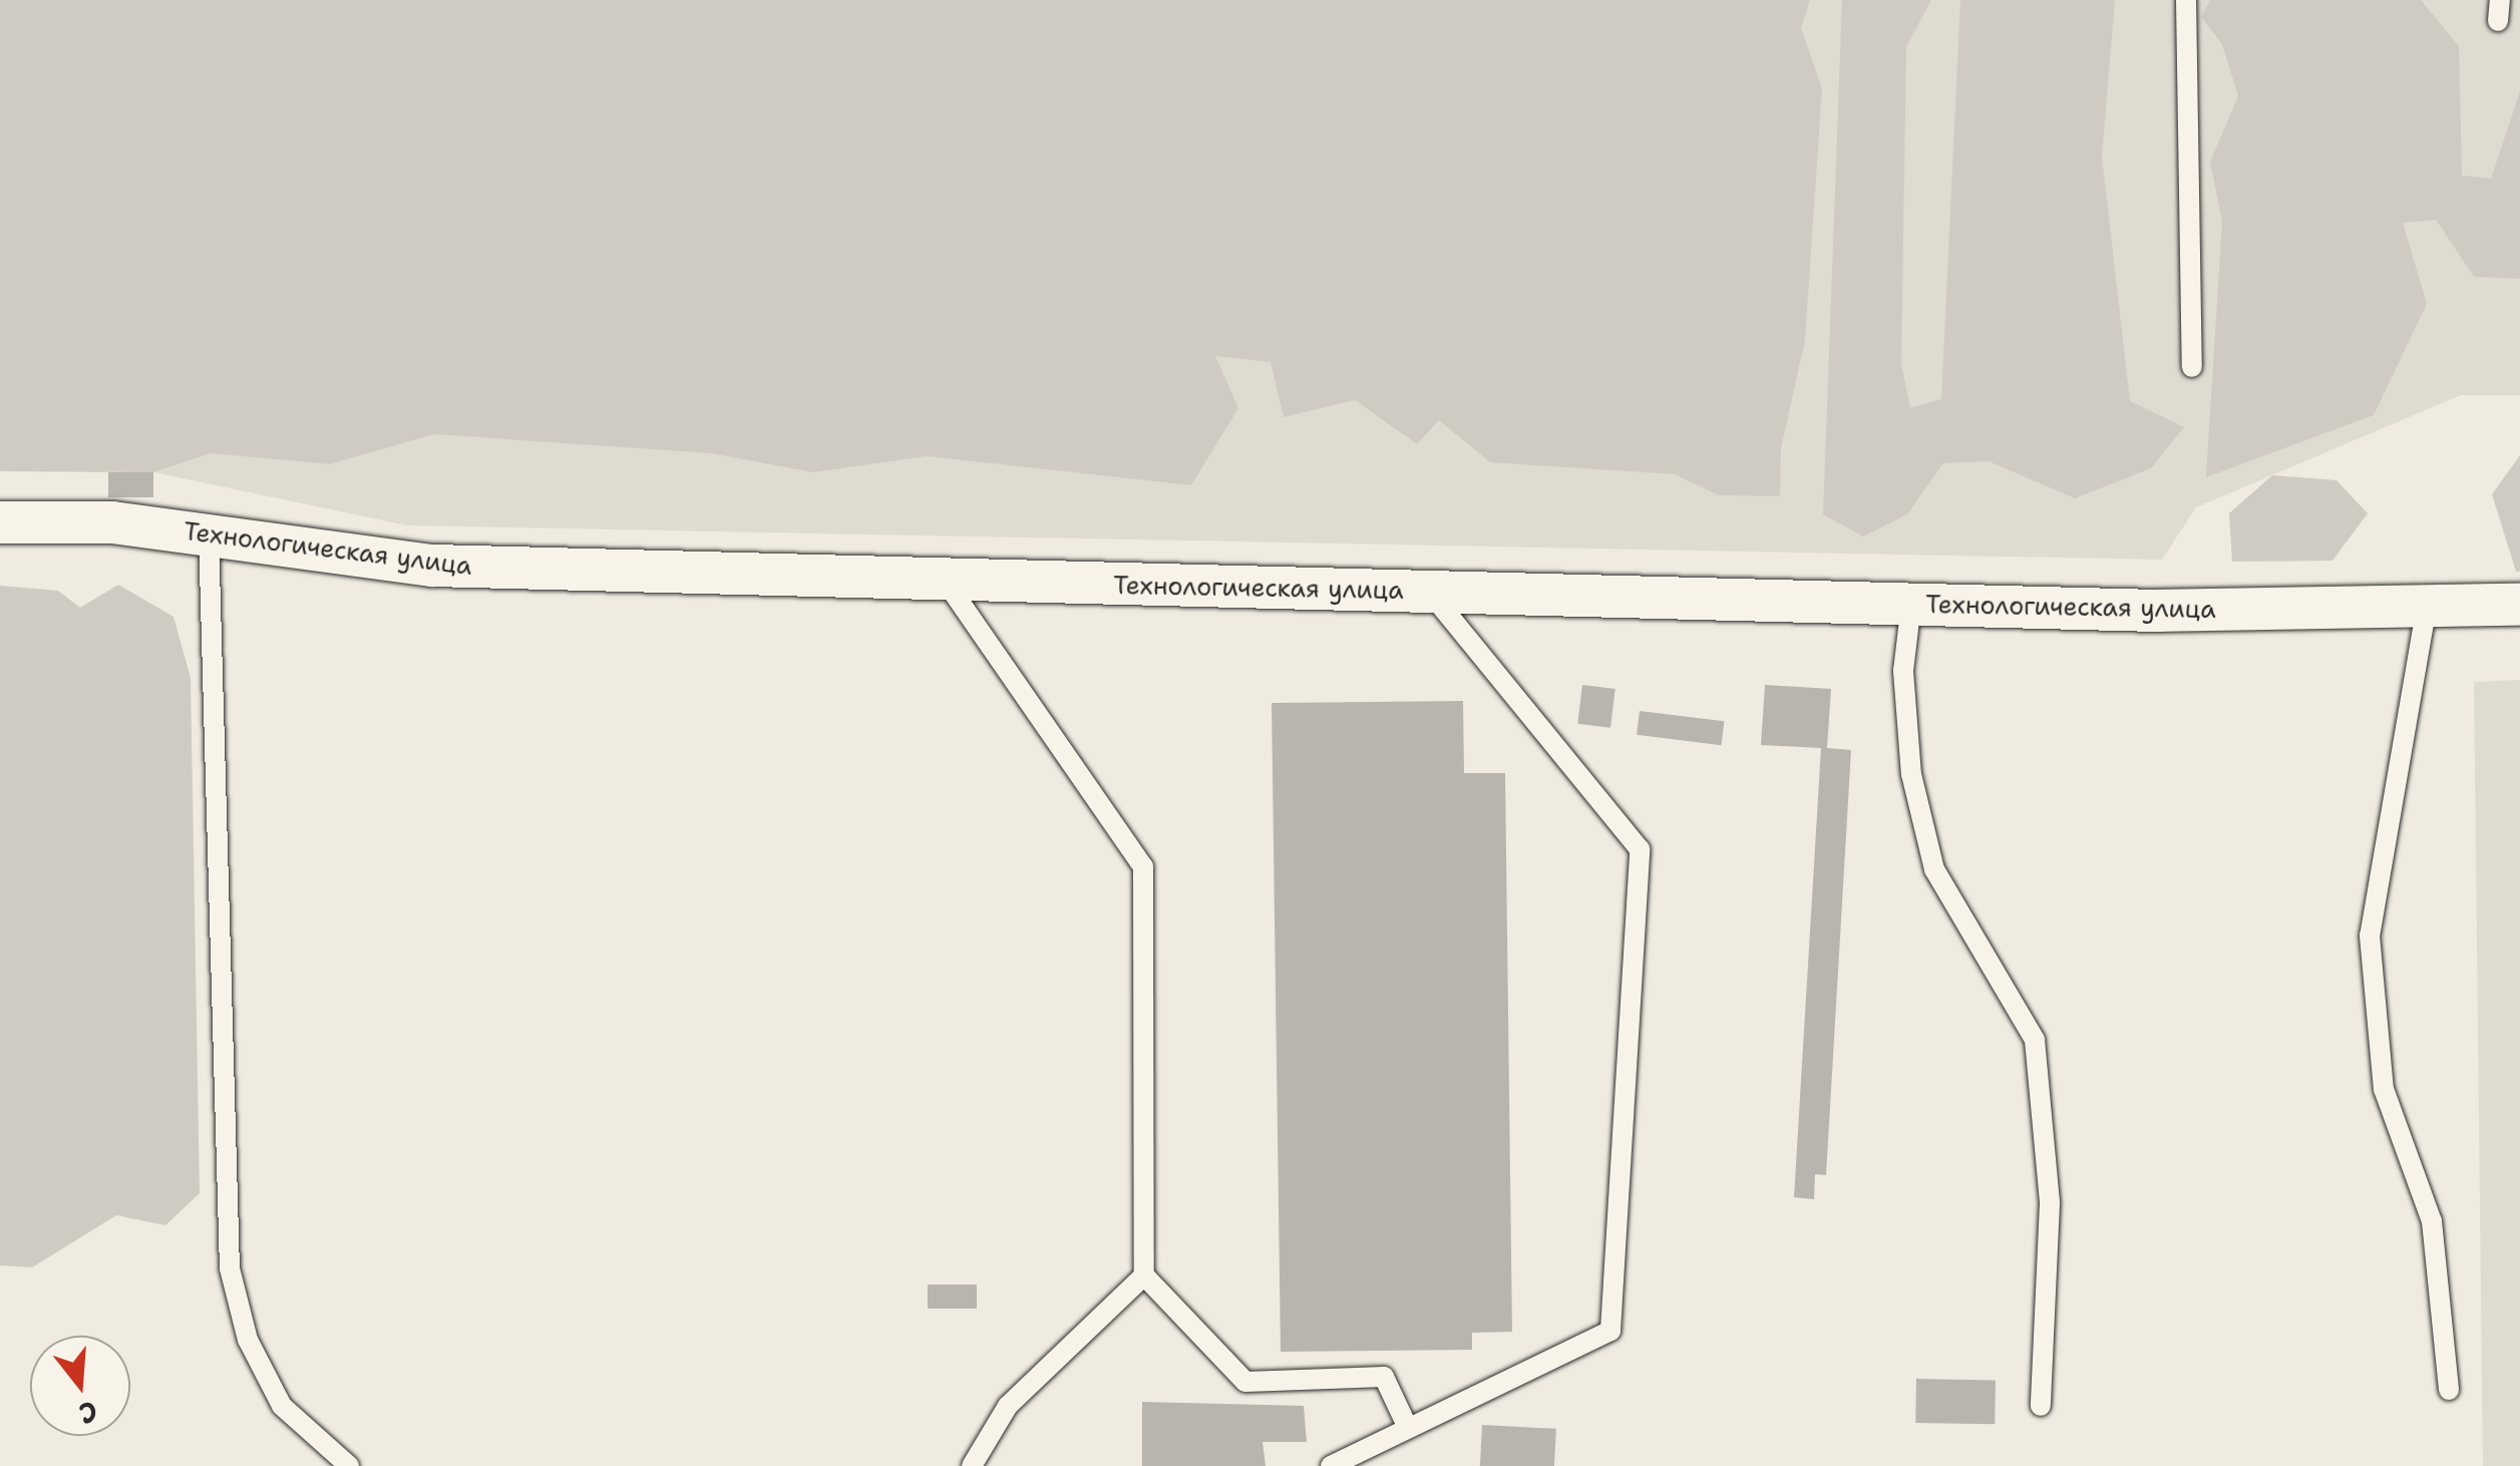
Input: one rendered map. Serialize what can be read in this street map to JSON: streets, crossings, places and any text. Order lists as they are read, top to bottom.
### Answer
{
  "streets": {
    "street": ["Технологическая улица"]
  },
  "north": "bottom"
}
